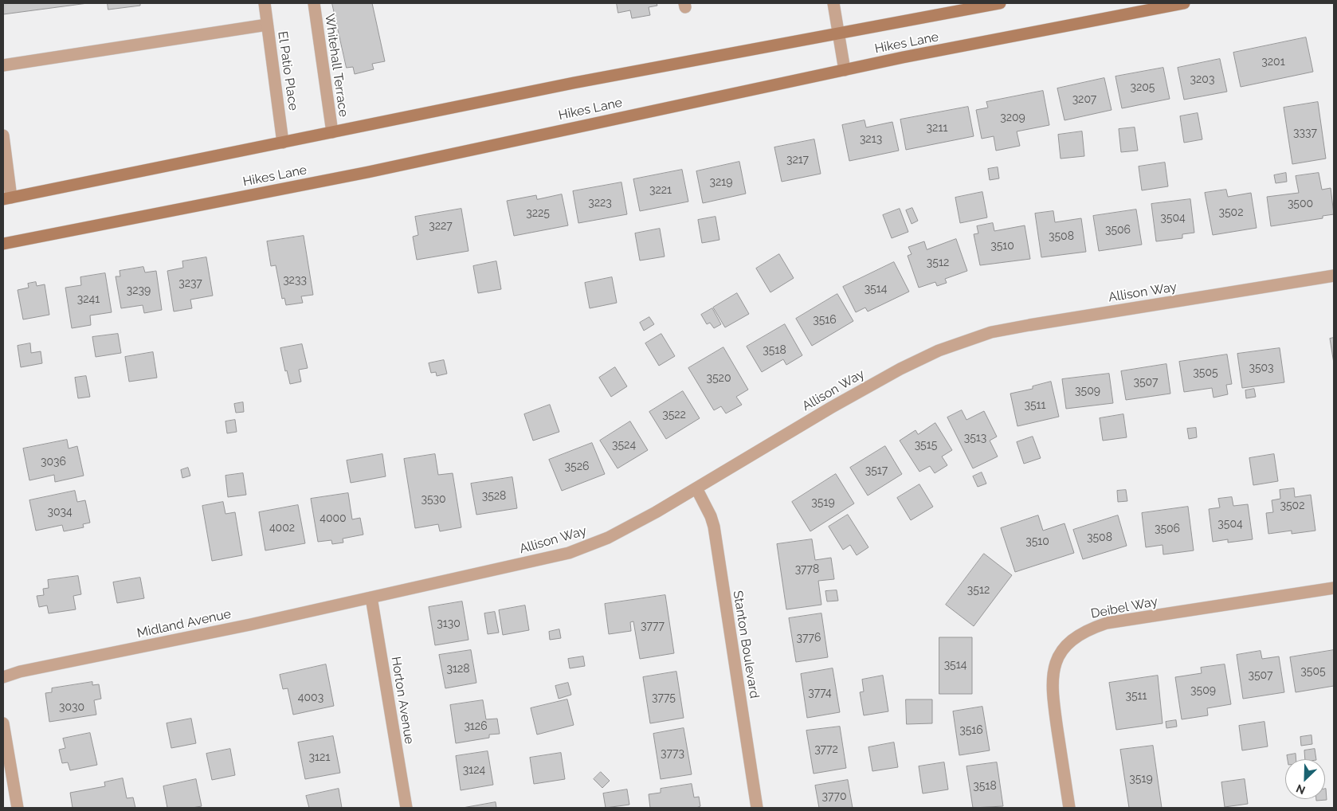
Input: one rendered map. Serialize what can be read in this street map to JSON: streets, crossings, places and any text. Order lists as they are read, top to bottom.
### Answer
{
  "streets": {
    "main road": ["Hikes Lane"],
    "street": [
      "Whitehall Terrace",
      "El Patio Place",
      "Allison Way",
      "Deibel Way",
      "Midland Avenue",
      "Stanton Boulevard",
      "Horton Avenue"
    ]
  },
  "crossings": [
    ["Hikes Lane", "Whitehall Terrace"],
    ["Hikes Lane", "El Patio Place"],
    ["Allison Way", "Midland Avenue"],
    ["Allison Way", "Stanton Boulevard"],
    ["Allison Way", "Horton Avenue"],
    ["Midland Avenue", "Horton Avenue"]
  ],
  "house_numbers": [
    "3201",
    "3203",
    "3205",
    "3207",
    "3209",
    "3211",
    "3337",
    "3213",
    "3217",
    "3219",
    "3221",
    "3223",
    "3500",
    "3502",
    "3225",
    "3504",
    "3227",
    "3506",
    "3508",
    "3510",
    "3512",
    "3233",
    "3237",
    "3514",
    "3239",
    "3241",
    "3516",
    "3518",
    "3503",
    "3505",
    "3520",
    "3507",
    "3509",
    "3511",
    "3522",
    "3513",
    "3524",
    "3515",
    "3036",
    "3526",
    "3517",
    "3528",
    "3530",
    "3519",
    "3502",
    "3034",
    "4000",
    "3504",
    "4002",
    "3506",
    "3508",
    "3510",
    "3778",
    "3512",
    "3130",
    "3777",
    "3776",
    "3514",
    "3128",
    "3505",
    "3507",
    "3509",
    "3774",
    "3511",
    "4003",
    "3775",
    "3030",
    "3126",
    "3516",
    "3772",
    "3773",
    "3121",
    "3124",
    "3519",
    "3518",
    "3770"
  ],
  "north": "bottom left"
}
